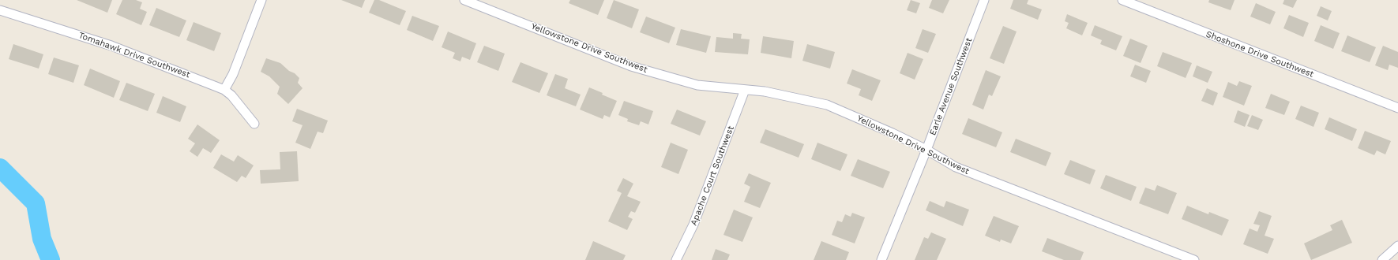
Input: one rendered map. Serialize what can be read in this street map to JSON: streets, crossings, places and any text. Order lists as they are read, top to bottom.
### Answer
{
  "streets": {
    "street": [
      "Yellowstone Drive Southwest",
      "Shoshone Drive Southwest",
      "Tomahawk Drive Southwest",
      "Earle Avenue Southwest",
      "Apache Court Southwest"
    ]
  },
  "crossings": [
    ["Yellowstone Drive Southwest", "Earle Avenue Southwest"],
    ["Yellowstone Drive Southwest", "Apache Court Southwest"]
  ]
}
